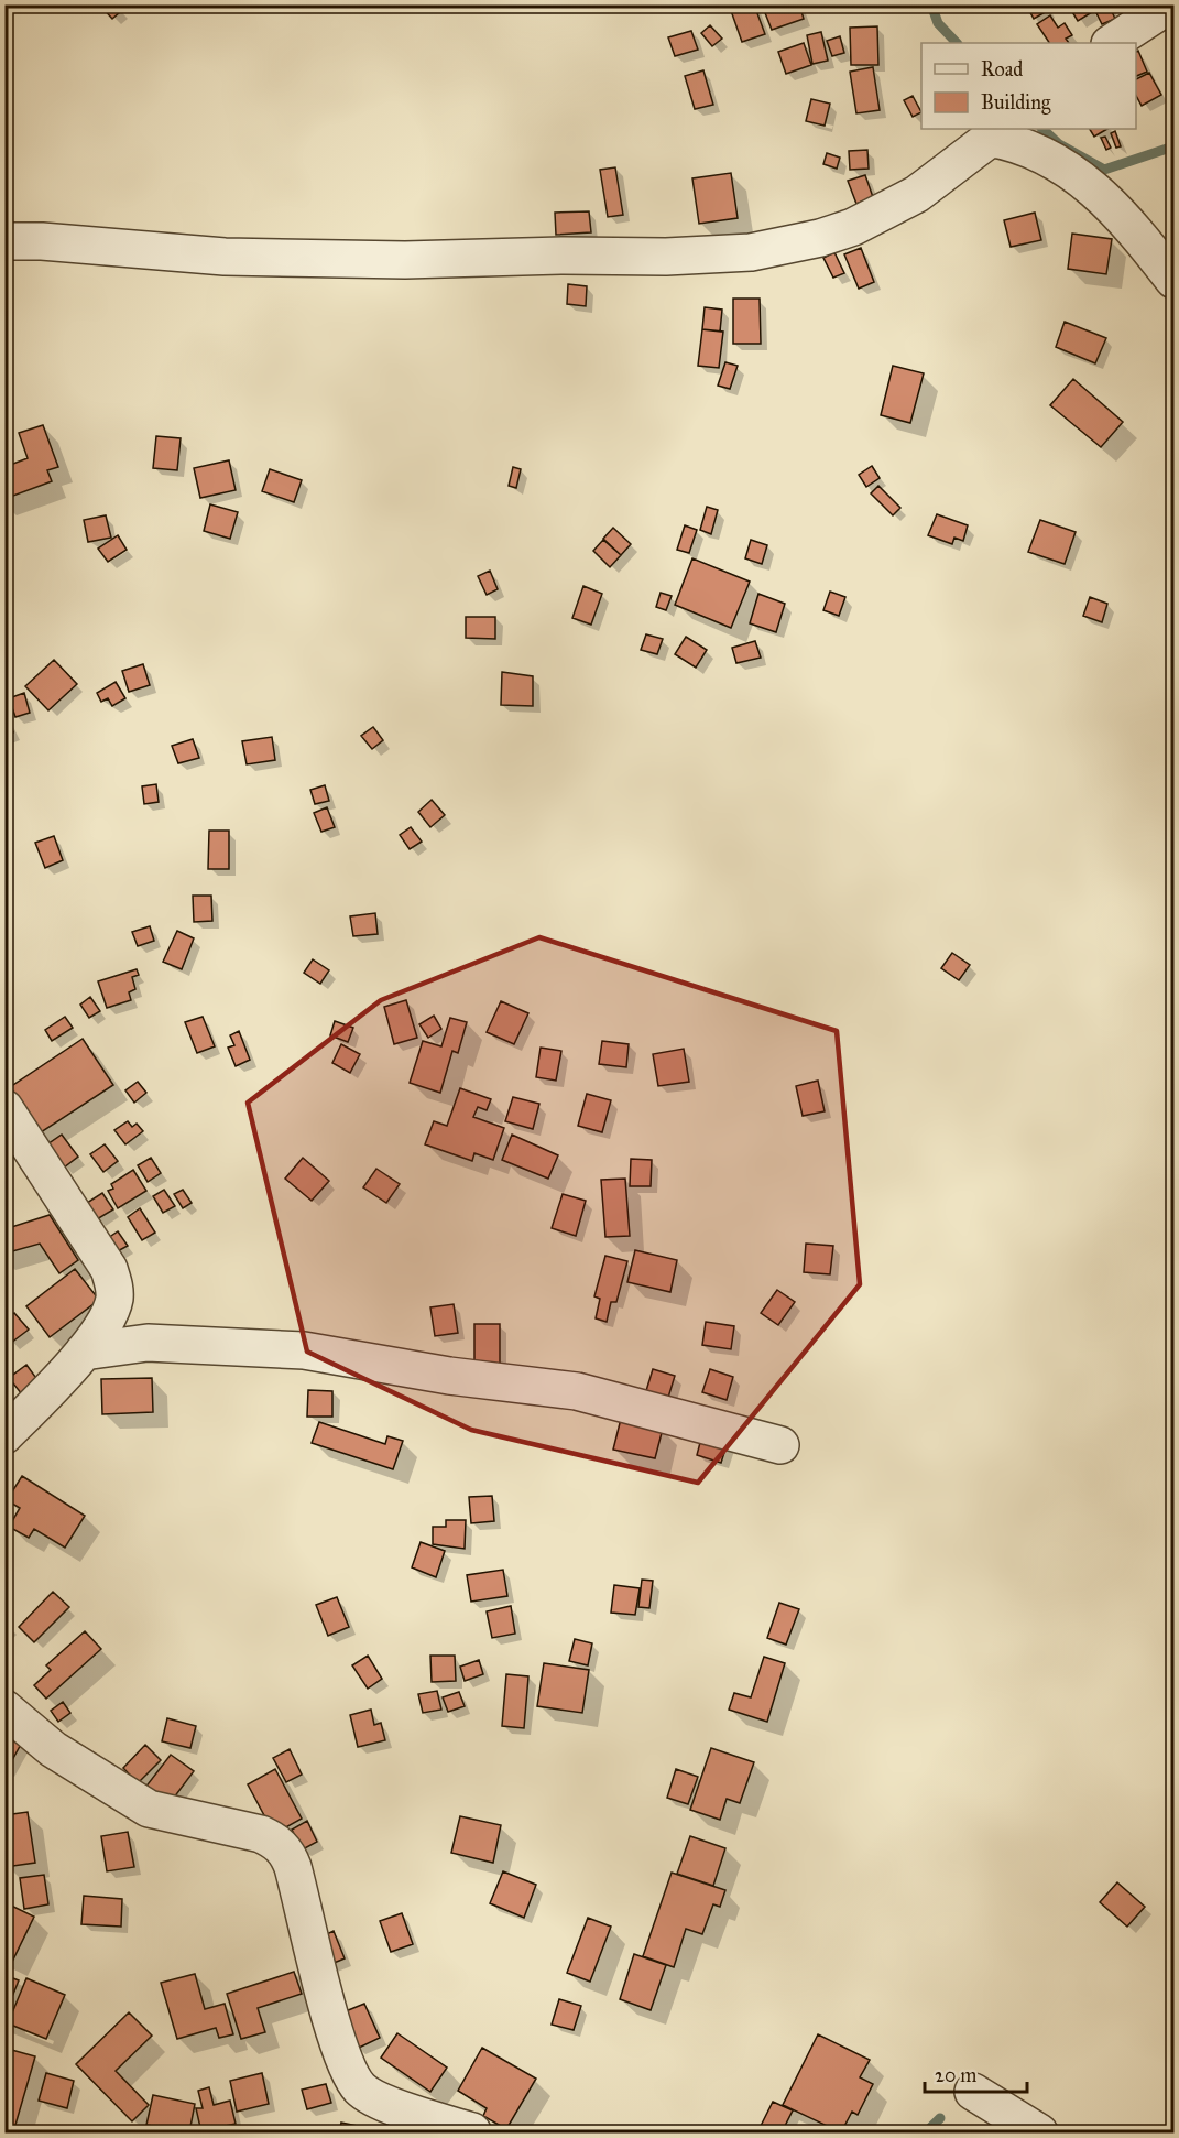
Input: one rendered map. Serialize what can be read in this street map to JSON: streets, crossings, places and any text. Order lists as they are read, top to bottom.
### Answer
{
  "legend": ["Road", "Building"],
  "scale_bar": "20 m"
}
